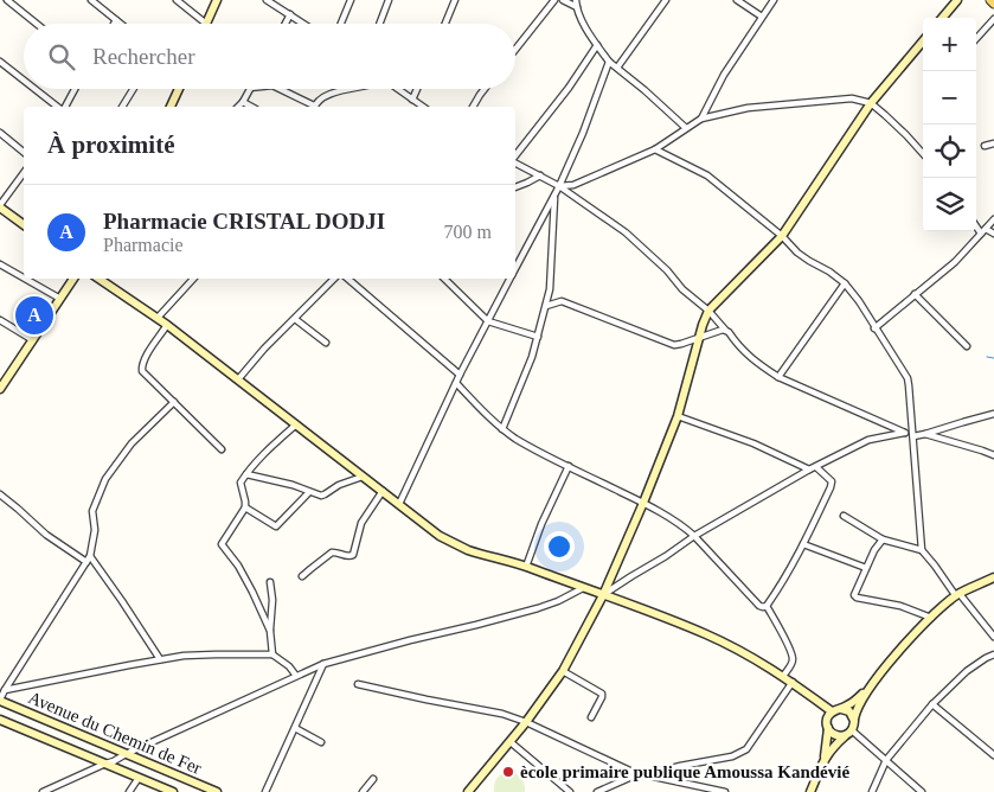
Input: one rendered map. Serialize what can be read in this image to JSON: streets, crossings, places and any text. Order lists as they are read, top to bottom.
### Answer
{
  "streets": {
    "street": ["Avenue du Chemin de Fer"]
  },
  "places": ["ècole primaire publique Amoussa Kandévié"],
  "page": {
    "map_buttons": ["+", "−"],
    "search": "Rechercher",
    "heading": "À proximité",
    "list": [
      {
        "mark": "A",
        "name": "Pharmacie CRISTAL DODJI",
        "note": "Pharmacie",
        "value": "700 m"
      }
    ],
    "pins": "A"
  }
}
